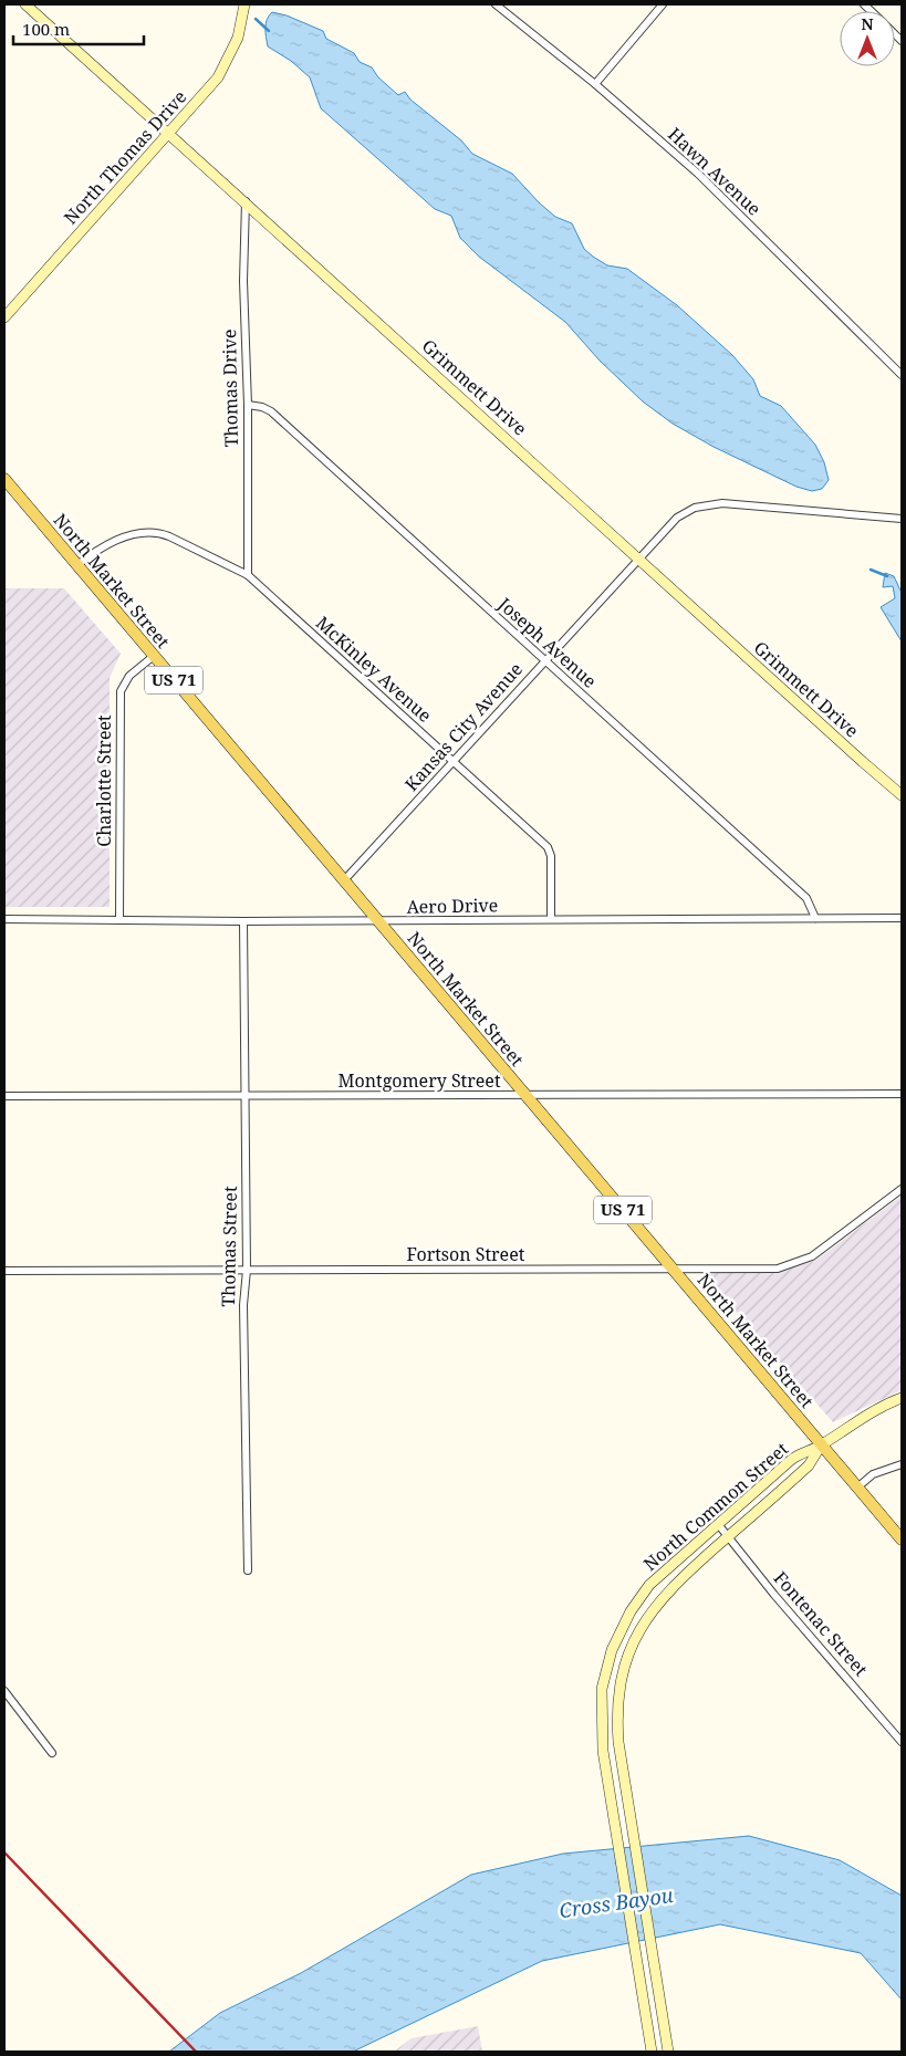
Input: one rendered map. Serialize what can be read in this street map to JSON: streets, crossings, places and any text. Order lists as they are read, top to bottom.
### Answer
{
  "streets": {
    "main road": [
      "North Thomas Drive",
      "Grimmett Drive",
      "North Market Street",
      "US 71",
      "North Common Street"
    ],
    "street": [
      "Hawn Avenue",
      "Thomas Drive",
      "Joseph Avenue",
      "McKinley Avenue",
      "Kansas City Avenue",
      "Charlotte Street",
      "Aero Drive",
      "Montgomery Street",
      "Thomas Street",
      "Fortson Street",
      "Fontenac Street"
    ]
  },
  "crossings": [
    ["North Thomas Drive", "Grimmett Drive"],
    ["Grimmett Drive", "Thomas Drive"],
    ["Grimmett Drive", "Kansas City Avenue"],
    ["Thomas Drive", "Joseph Avenue"],
    ["Thomas Drive", "McKinley Avenue"],
    ["North Market Street", "McKinley Avenue"],
    ["North Market Street", "Kansas City Avenue"],
    ["North Market Street", "Charlotte Street"],
    ["North Market Street", "Aero Drive"],
    ["North Market Street", "Montgomery Street"],
    ["North Market Street", "Fortson Street"],
    ["North Market Street", "North Common Street"],
    ["Joseph Avenue", "Kansas City Avenue"],
    ["Joseph Avenue", "Aero Drive"],
    ["McKinley Avenue", "Kansas City Avenue"],
    ["McKinley Avenue", "Aero Drive"],
    ["Charlotte Street", "Aero Drive"],
    ["Aero Drive", "Thomas Street"],
    ["Montgomery Street", "Thomas Street"],
    ["Thomas Street", "Fortson Street"],
    ["North Common Street", "Fontenac Street"]
  ],
  "water": ["Cross Bayou"],
  "scale_bar": "100 m",
  "north": "top"
}
